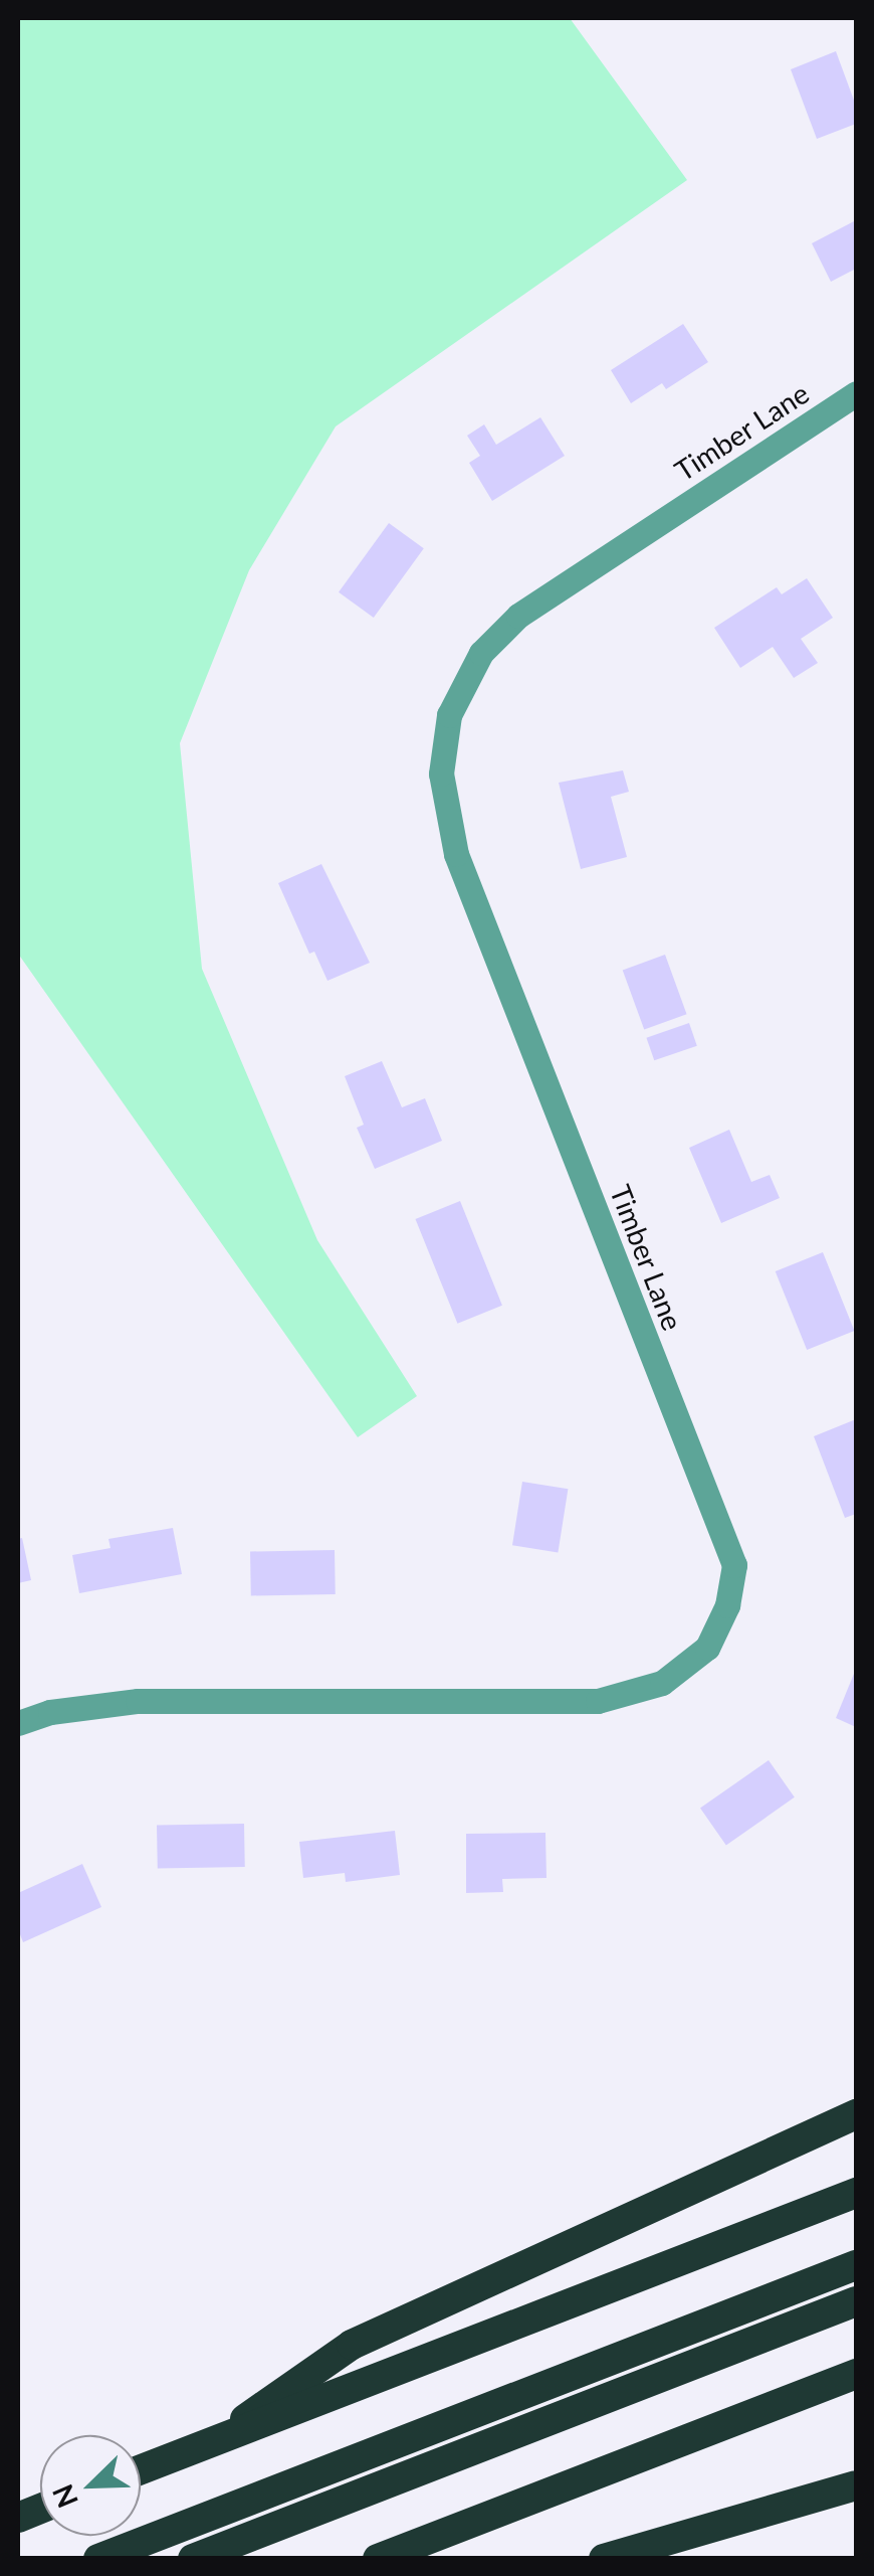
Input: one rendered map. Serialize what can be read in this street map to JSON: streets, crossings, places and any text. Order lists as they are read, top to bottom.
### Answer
{
  "streets": {
    "street": ["Timber Lane"]
  },
  "north": "bottom left"
}
